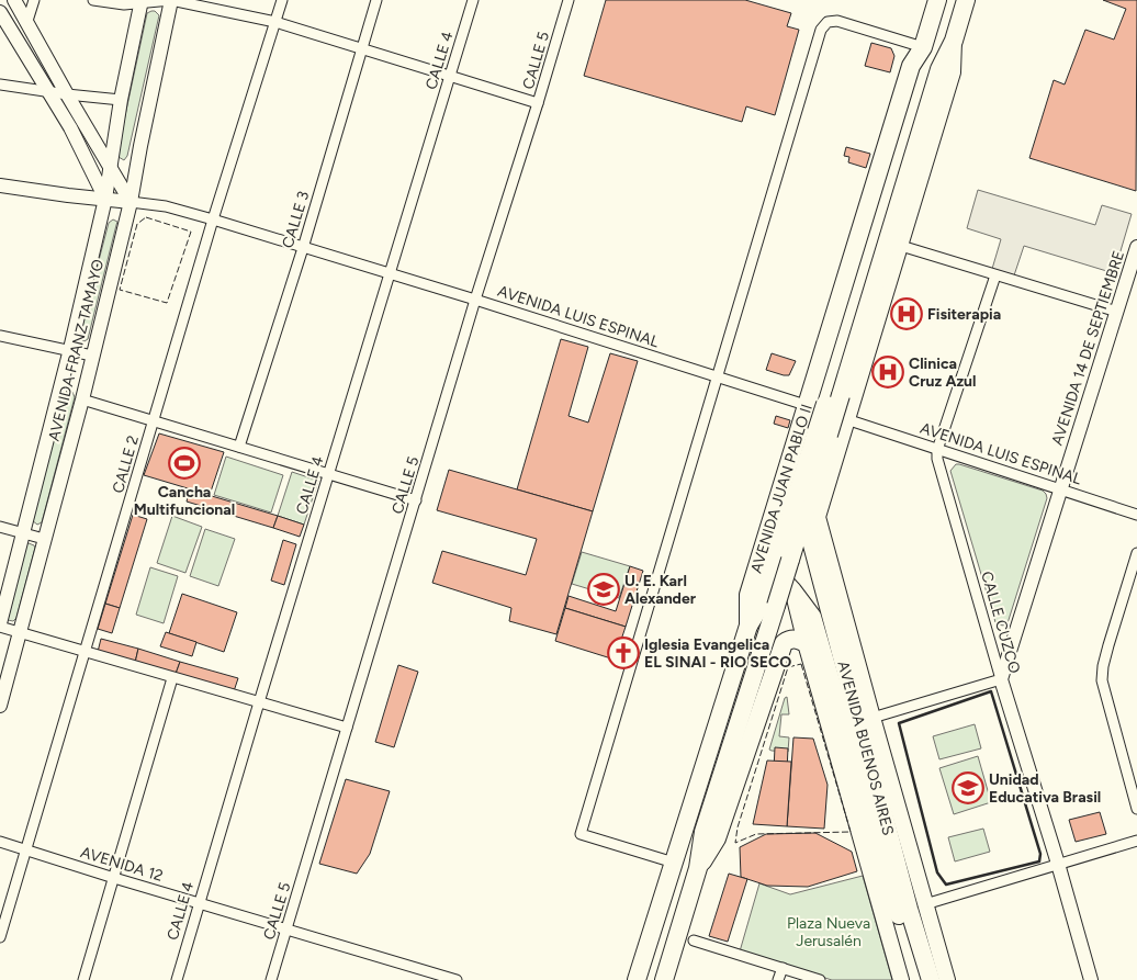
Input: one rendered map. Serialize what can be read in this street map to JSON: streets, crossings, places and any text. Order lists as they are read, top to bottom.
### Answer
{
  "streets": {
    "highway": ["AVENIDA JUAN PABLO II", "AVENIDA BUENOS AIRES"],
    "main road": [
      "AVENIDA LUIS ESPINAL",
      "AVENIDA 14 DE SEPTIEMBRE",
      "AVENIDA FRANZ TAMAYO",
      "CALLE CUZCO"
    ],
    "street": [
      "CALLE 4",
      "CALLE 5",
      "CALLE 3",
      "CALLE 2",
      "AVENIDA 12"
    ]
  },
  "crossings": [
    ["CALLE 4", "AVENIDA LUIS ESPINAL"],
    ["CALLE 4", "AVENIDA 12"],
    ["CALLE 5", "AVENIDA LUIS ESPINAL"],
    ["CALLE 5", "AVENIDA 12"],
    ["CALLE 3", "AVENIDA LUIS ESPINAL"],
    ["AVENIDA LUIS ESPINAL", "AVENIDA 14 DE SEPTIEMBRE"],
    ["AVENIDA LUIS ESPINAL", "AVENIDA FRANZ TAMAYO"],
    ["AVENIDA LUIS ESPINAL", "CALLE 2"],
    ["AVENIDA LUIS ESPINAL", "AVENIDA JUAN PABLO II"],
    ["AVENIDA LUIS ESPINAL", "CALLE CUZCO"],
    ["AVENIDA 14 DE SEPTIEMBRE", "CALLE CUZCO"],
    ["CALLE 2", "AVENIDA 12"],
    ["AVENIDA JUAN PABLO II", "AVENIDA BUENOS AIRES"]
  ],
  "parks": ["Plaza Nueva Jerusalén"],
  "places": {
    "hospital": ["Fisiterapia", "Clinica Cruz Azul"],
    "sports": ["Cancha Multifuncional"],
    "school or university": ["U. E. Karl Alexander", "Unidad Educativa Brasil"],
    "church": ["Iglesia Evangelica EL SINAI - RIO SECO"]
  }
}
